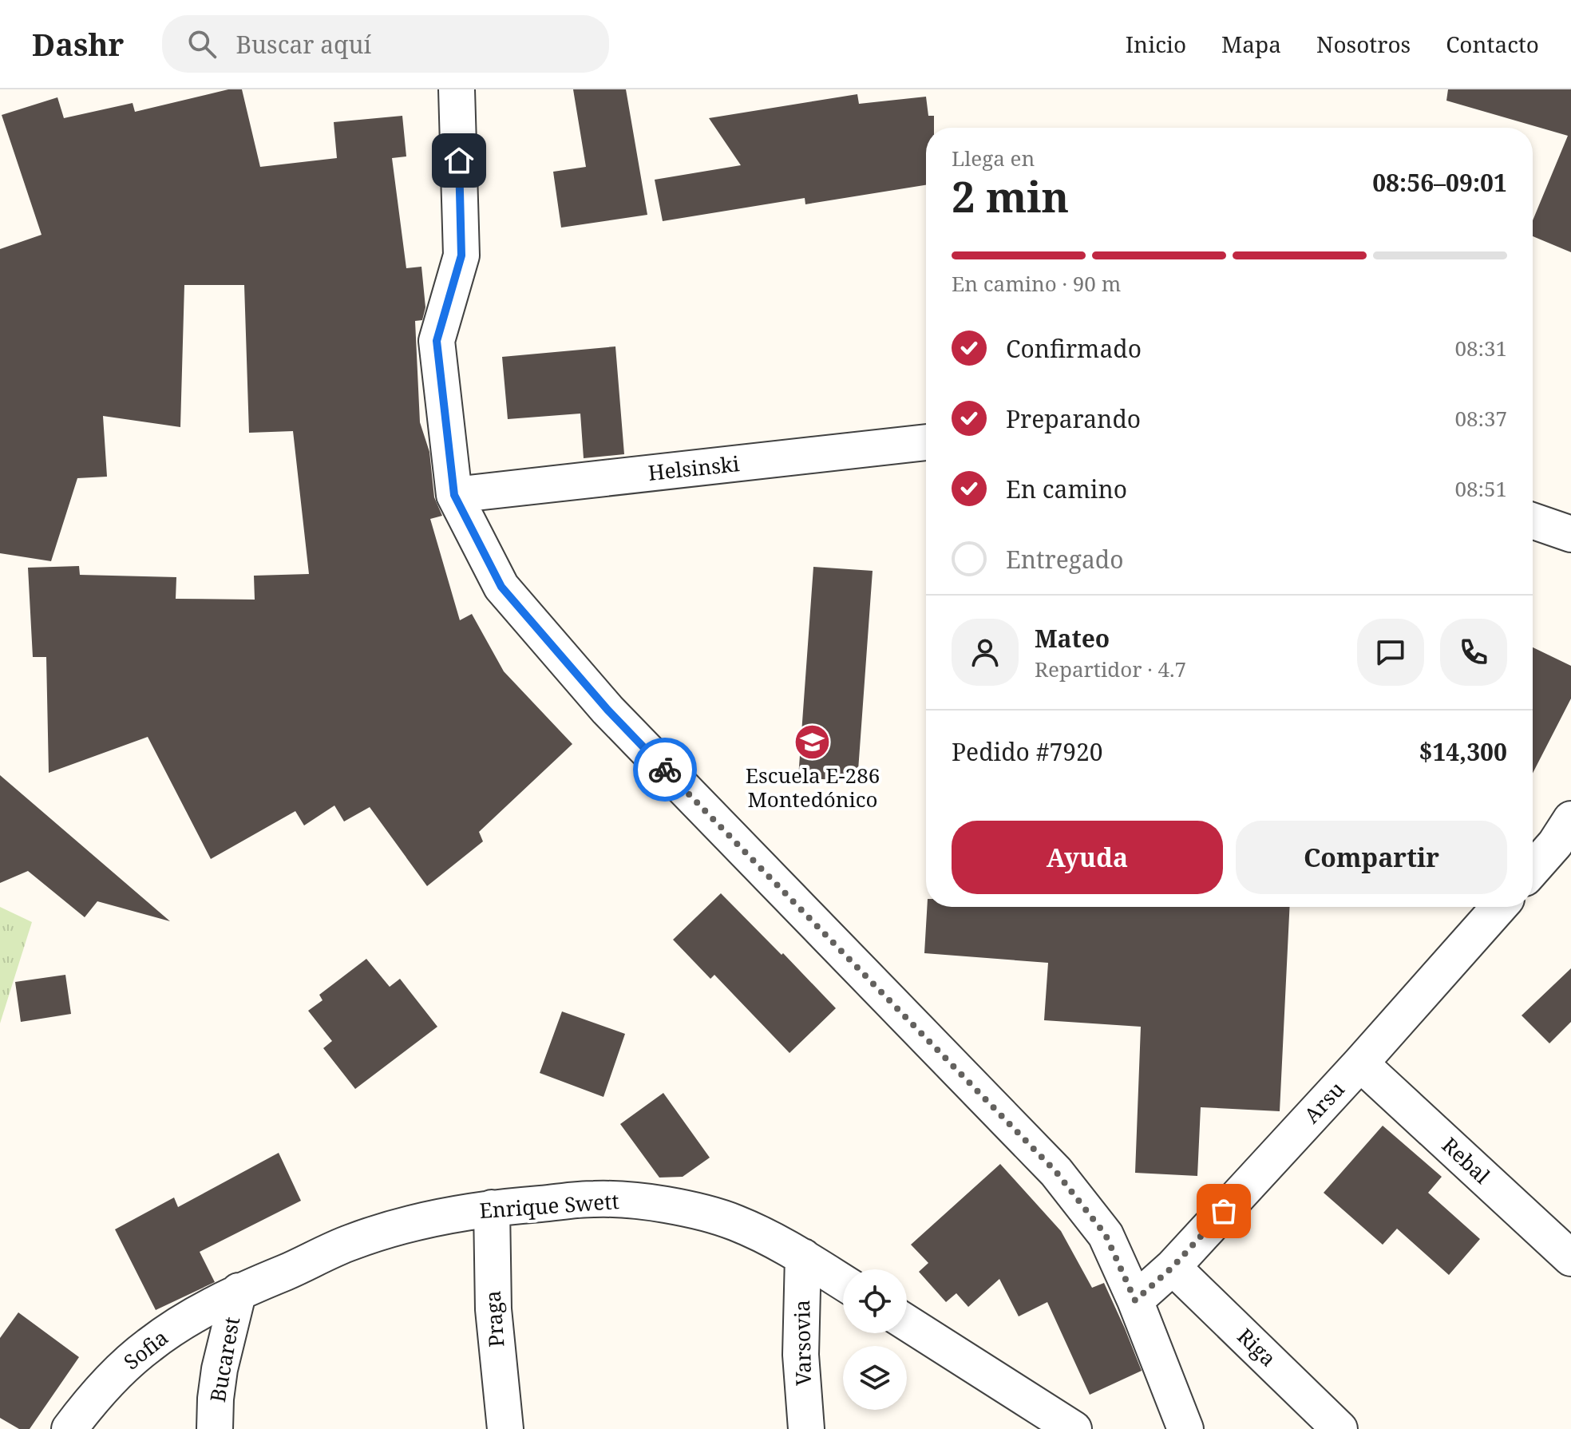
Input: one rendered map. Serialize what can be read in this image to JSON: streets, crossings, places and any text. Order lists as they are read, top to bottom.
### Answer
{
  "streets": {
    "street": [
      "Helsinski",
      "Arsu",
      "Rebal",
      "Enrique Swett",
      "Praga",
      "Varsovia",
      "Riga",
      "Sofia",
      "Bucarest"
    ]
  },
  "crossings": [
    ["Arsu", "Rebal"],
    ["Arsu", "Riga"],
    ["Enrique Swett", "Praga"],
    ["Enrique Swett", "Varsovia"],
    ["Enrique Swett", "Sofia"],
    ["Enrique Swett", "Bucarest"],
    ["Sofia", "Bucarest"]
  ],
  "places": {
    "school or university": ["Escuela E-286 Montedónico"]
  },
  "page": {
    "header": "Dashr",
    "search": "Buscar aquí",
    "nav": [
      "Inicio",
      "Mapa",
      "Nosotros",
      "Contacto"
    ],
    "heading": ["2 min", "Llega en", "08:56–09:01"],
    "panel": [
      "Mateo",
      "Repartidor · 4.7",
      "Pedido #7920",
      "$14,300"
    ],
    "bar": "En camino · 90 m",
    "list": [
      ["Confirmado", "08:31"],
      ["Preparando", "08:37"],
      ["En camino", "08:51"],
      "Entregado"
    ],
    "buttons": ["Ayuda", "Compartir"]
  }
}
